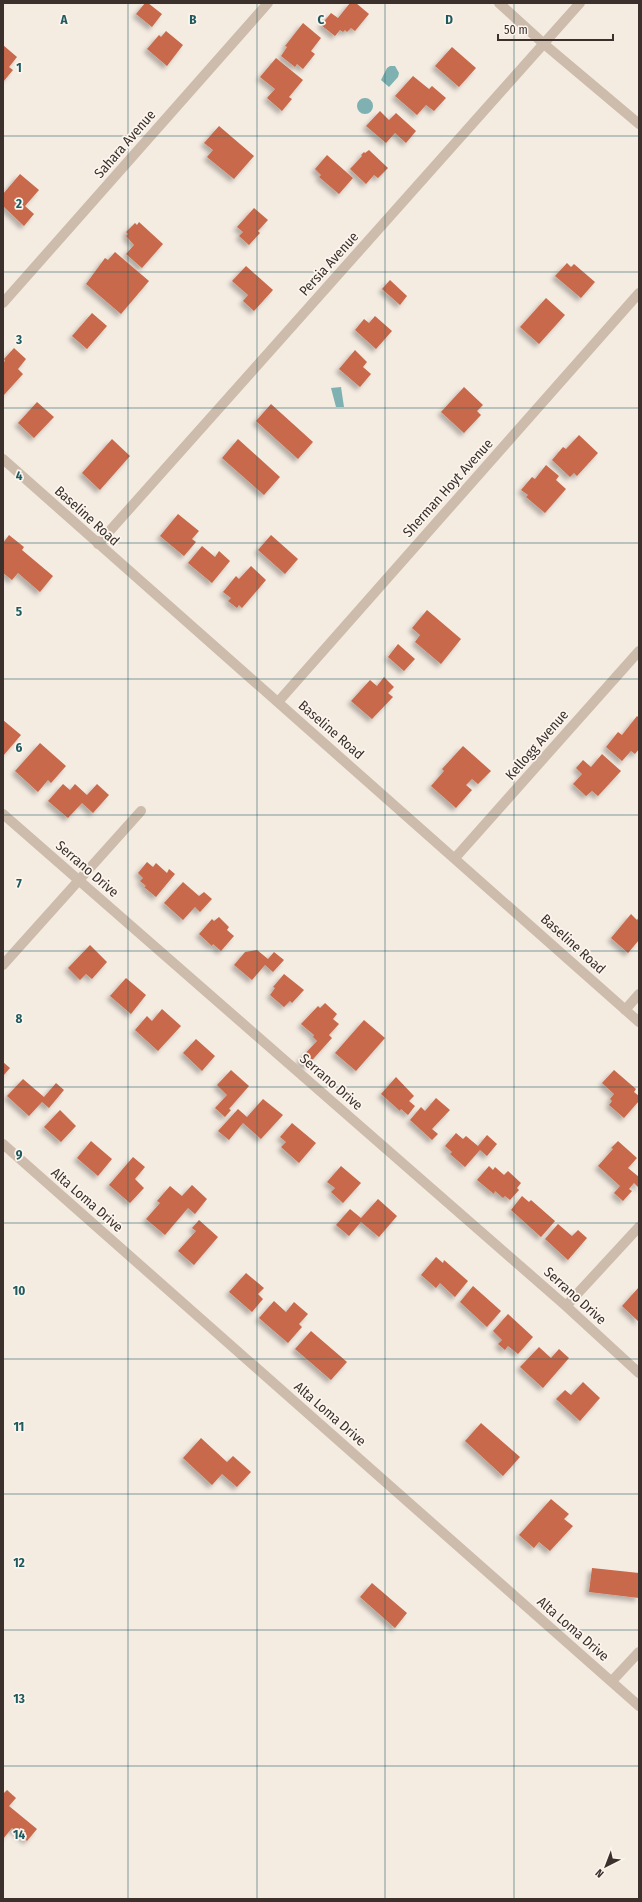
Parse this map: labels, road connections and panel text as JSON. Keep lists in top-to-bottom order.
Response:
{
  "streets": {
    "street": [
      "Sahara Avenue",
      "Persia Avenue",
      "Sherman Hoyt Avenue",
      "Baseline Road",
      "Kellogg Avenue",
      "Serrano Drive",
      "Alta Loma Drive"
    ]
  },
  "crossings": [
    ["Persia Avenue", "Baseline Road"],
    ["Sherman Hoyt Avenue", "Baseline Road"],
    ["Baseline Road", "Kellogg Avenue"]
  ],
  "scale_bar": "50 m",
  "north": "bottom left",
  "grid": {
    "columns": [
      "A",
      "B",
      "C",
      "D"
    ],
    "rows": [
      "1",
      "2",
      "3",
      "4",
      "5",
      "6",
      "7",
      "8",
      "9",
      "10",
      "11",
      "12",
      "13",
      "14"
    ]
  }
}
